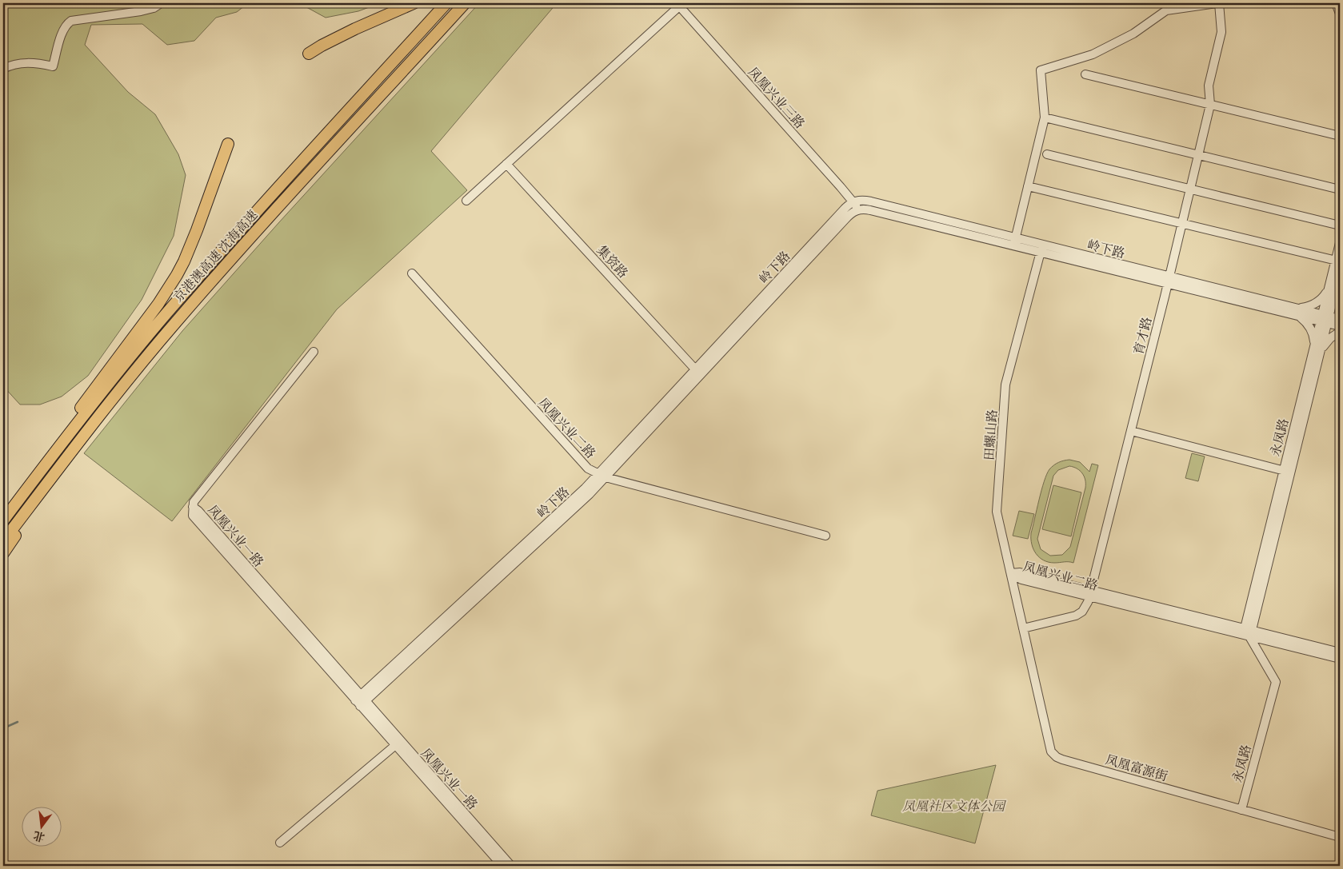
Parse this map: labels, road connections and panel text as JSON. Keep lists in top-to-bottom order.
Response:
{
  "streets": {
    "highway": ["京港澳高速 沈海高速"],
    "street": [
      "凤凰兴业三路",
      "岭下路",
      "集资路",
      "育才路",
      "凤凰兴业二路",
      "田螺山路",
      "永凤路",
      "凤凰兴业一路",
      "凤凰富源街"
    ]
  },
  "crossings": [
    ["凤凰兴业三路", "岭下路"],
    ["岭下路", "集资路"],
    ["岭下路", "育才路"],
    ["岭下路", "凤凰兴业二路"],
    ["岭下路", "田螺山路"],
    ["岭下路", "永凤路"],
    ["岭下路", "凤凰兴业一路"],
    ["育才路", "凤凰兴业二路"],
    ["育才路", "田螺山路"],
    ["育才路", "凤凰富源街"],
    ["凤凰兴业二路", "田螺山路"],
    ["凤凰兴业二路", "永凤路"],
    ["田螺山路", "凤凰富源街"],
    ["永凤路", "凤凰富源街"]
  ],
  "parks": ["凤凰社区文体公园"],
  "north": "bottom"
}
